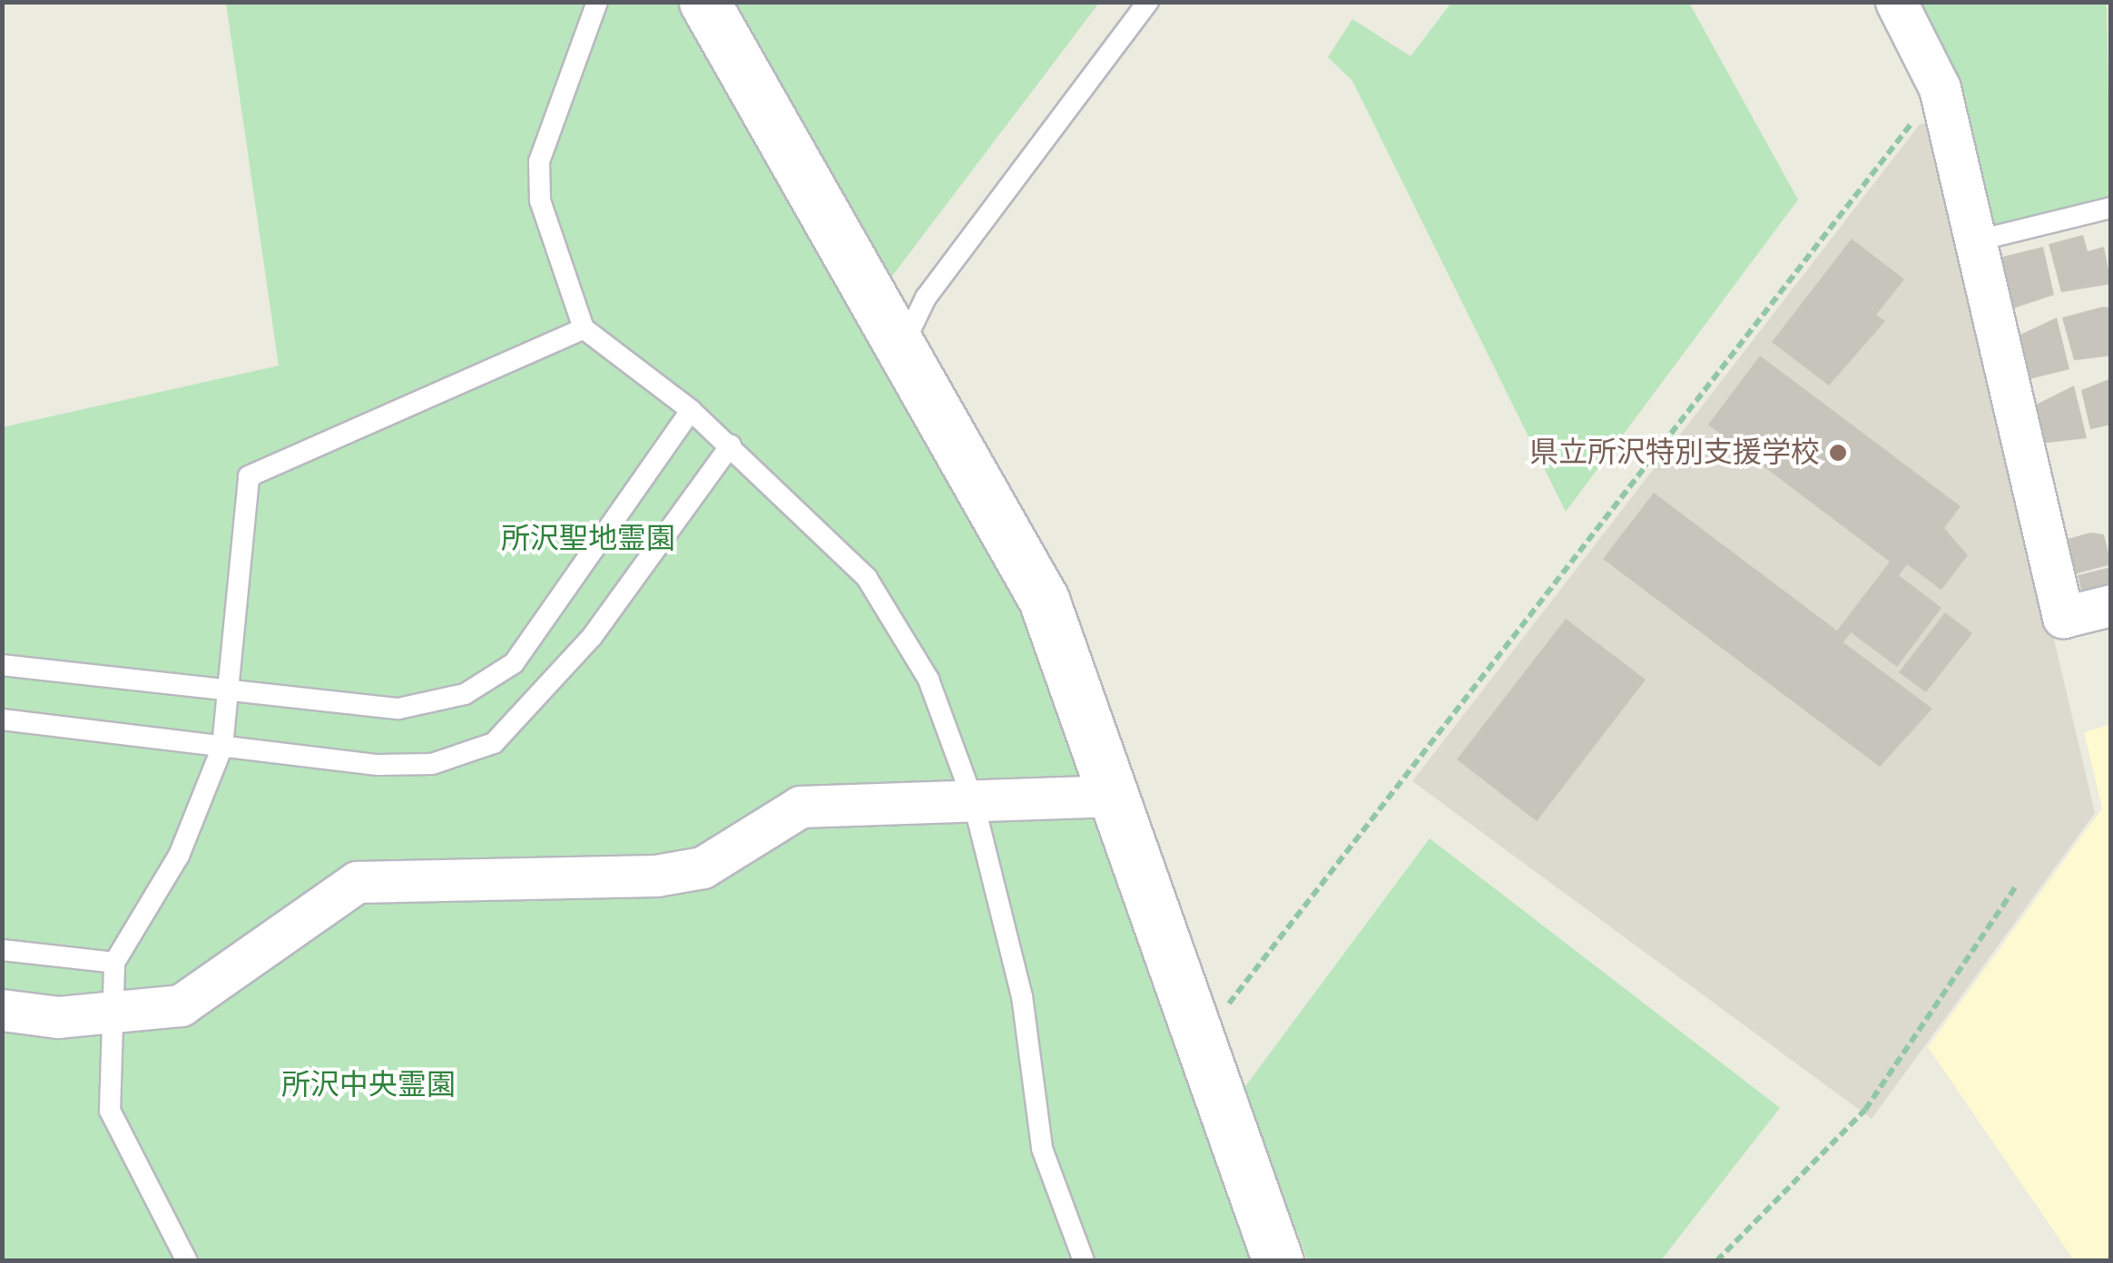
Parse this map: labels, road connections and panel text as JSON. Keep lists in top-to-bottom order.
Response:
{
  "parks": ["所沢聖地霊園", "所沢中央霊園"],
  "places": ["県立所沢特別支援学校"]
}
